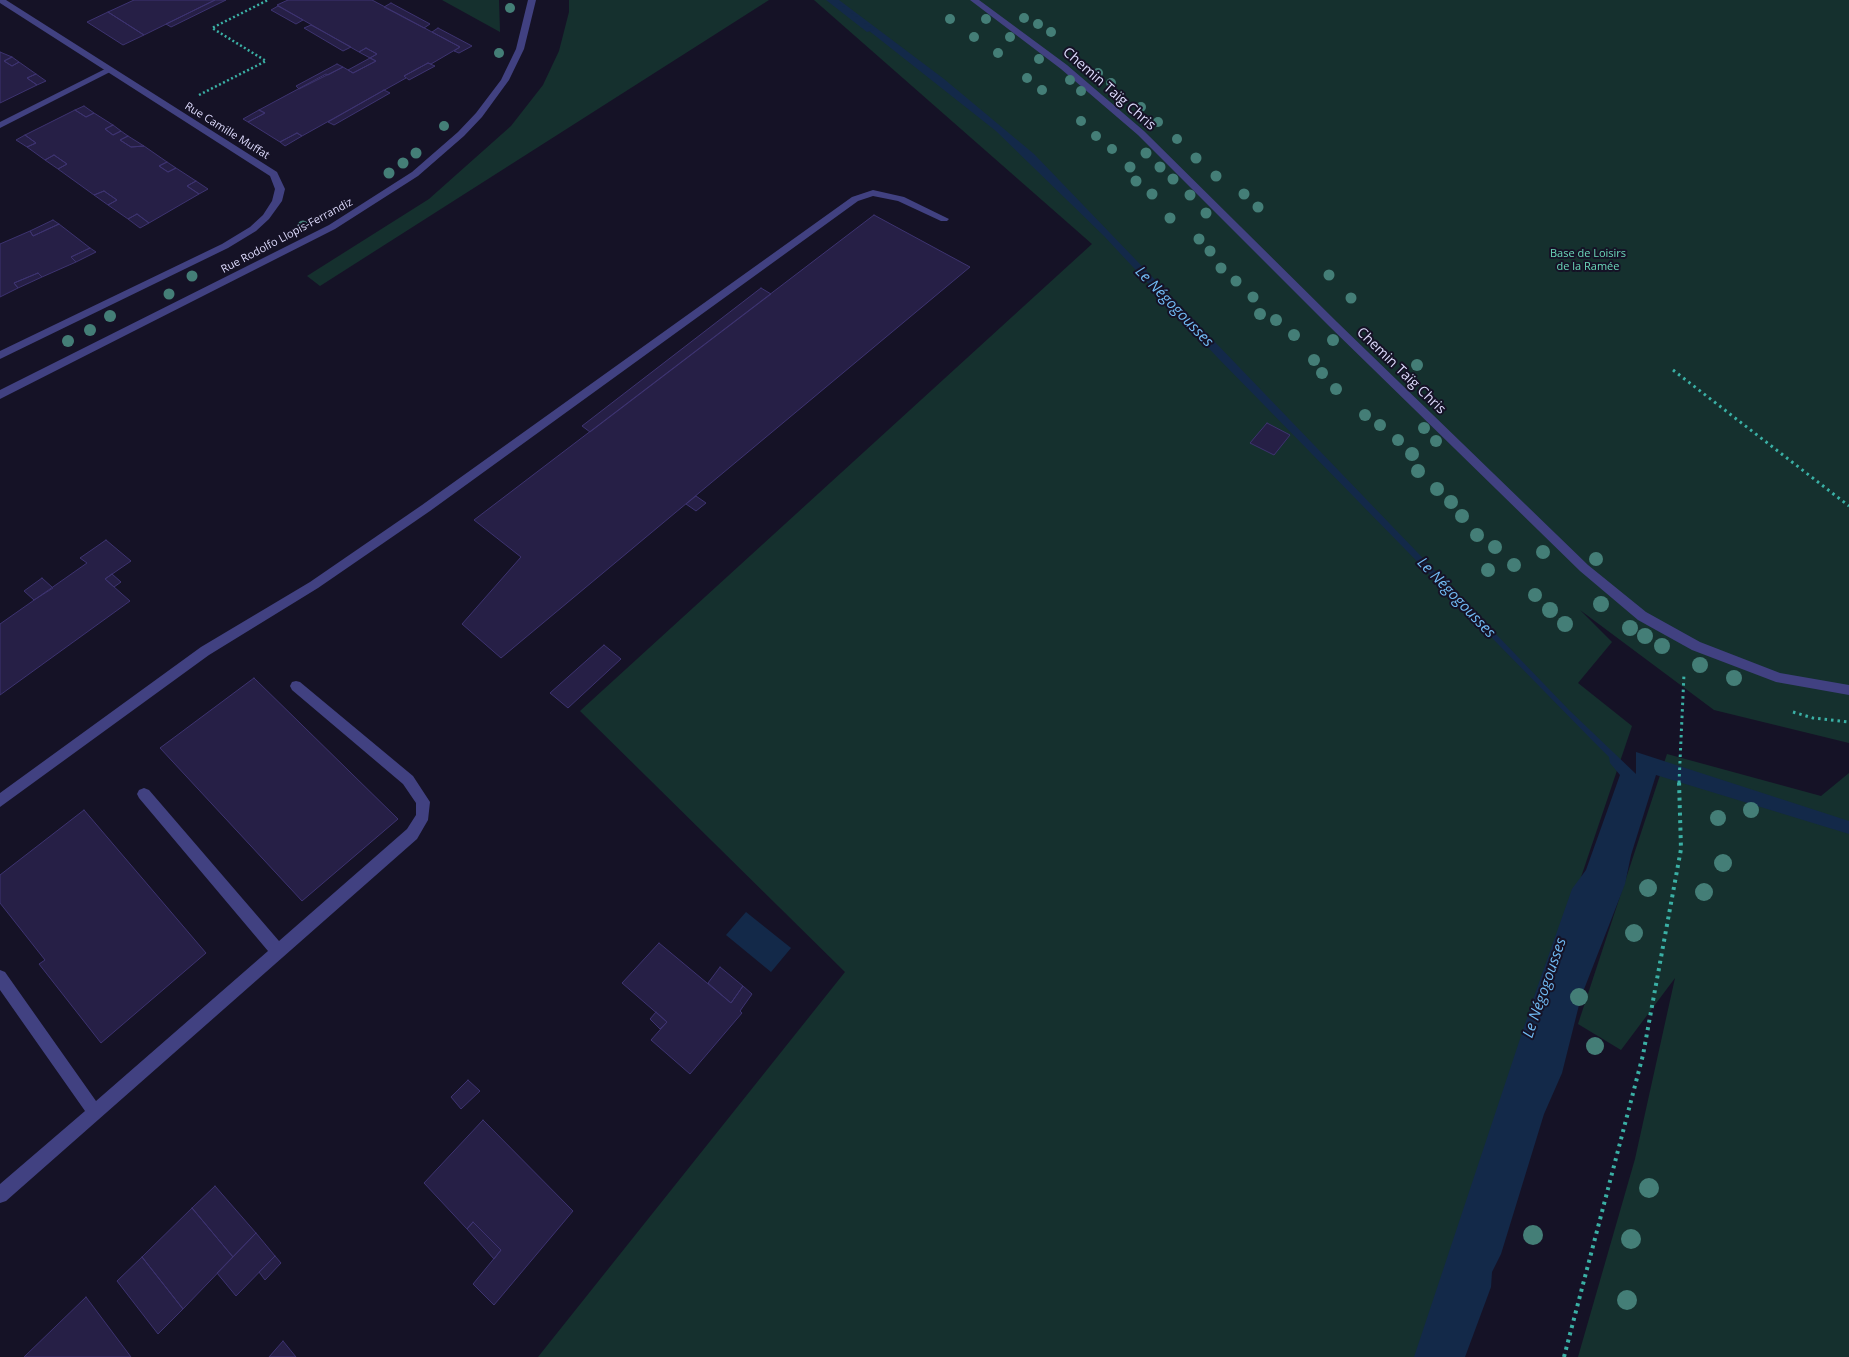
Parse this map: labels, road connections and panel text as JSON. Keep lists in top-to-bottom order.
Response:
{
  "streets": {
    "street": ["Chemin Taïg Chris", "Rue Camille Muffat", "Rue Rodolfo Llopis-Ferrandiz"]
  },
  "water": ["Le Négogousses"],
  "parks": ["Base de Loisirs de la Ramée"]
}
